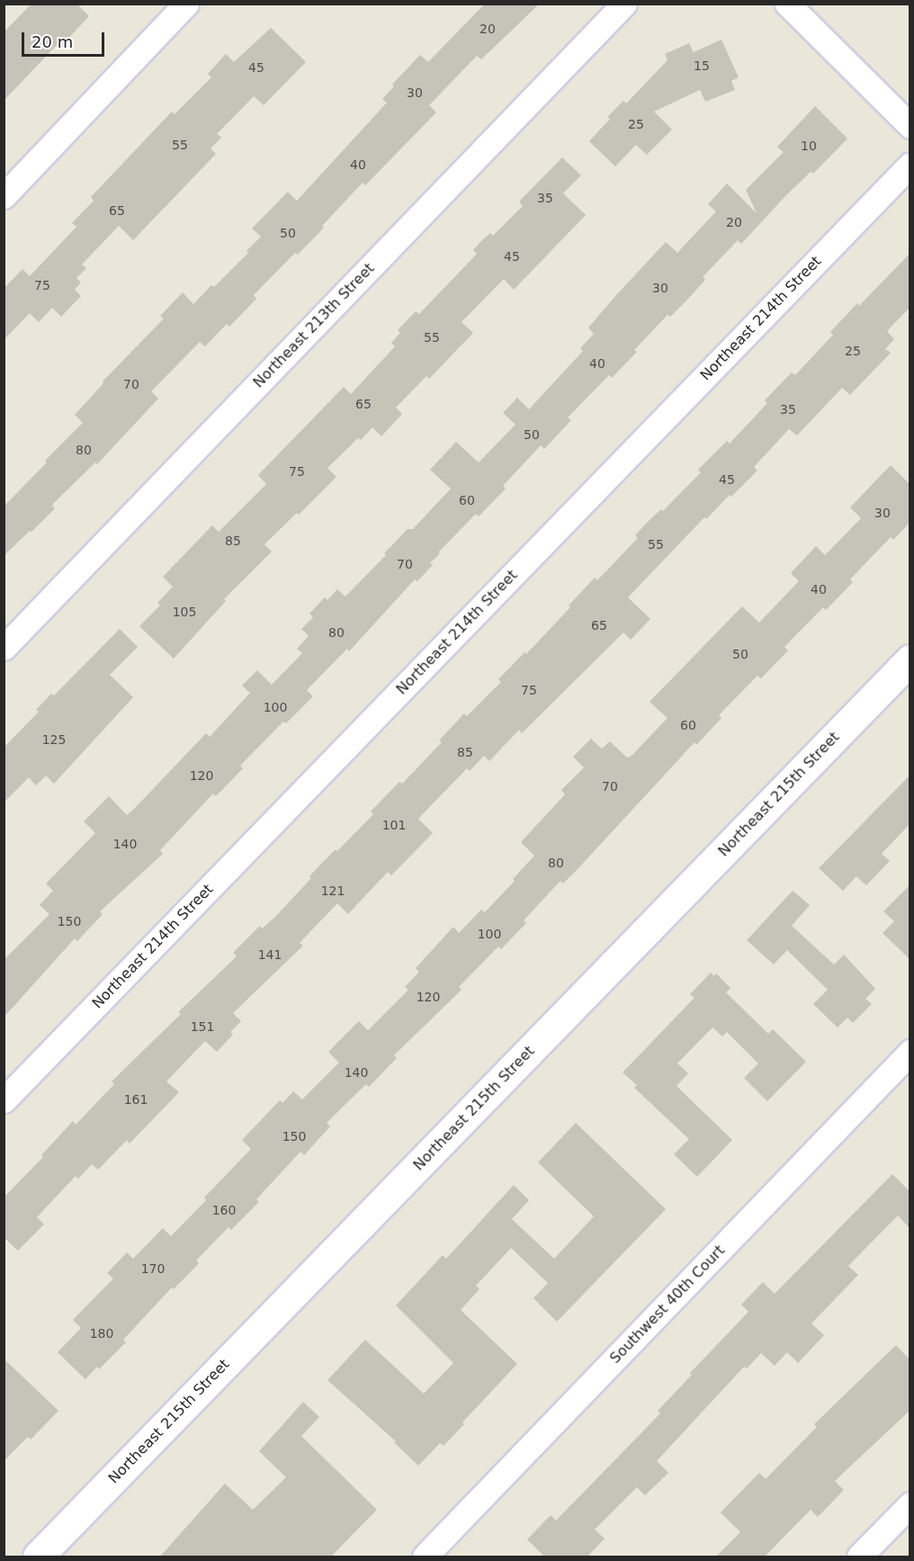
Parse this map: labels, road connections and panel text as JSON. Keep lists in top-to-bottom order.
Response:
{
  "streets": {
    "street": [
      "Northeast 214th Street",
      "Northeast 213th Street",
      "Northeast 215th Street",
      "Southwest 40th Court"
    ]
  },
  "house_numbers": [
    "20",
    "15",
    "45",
    "30",
    "25",
    "55",
    "10",
    "40",
    "35",
    "65",
    "20",
    "50",
    "45",
    "75",
    "30",
    "55",
    "25",
    "40",
    "70",
    "65",
    "35",
    "50",
    "80",
    "75",
    "45",
    "60",
    "30",
    "85",
    "55",
    "70",
    "40",
    "105",
    "65",
    "80",
    "50",
    "75",
    "100",
    "60",
    "125",
    "85",
    "120",
    "70",
    "101",
    "140",
    "80",
    "121",
    "150",
    "100",
    "141",
    "120",
    "151",
    "140",
    "161",
    "150",
    "160",
    "170",
    "180"
  ],
  "scale_bar": "20 m"
}
